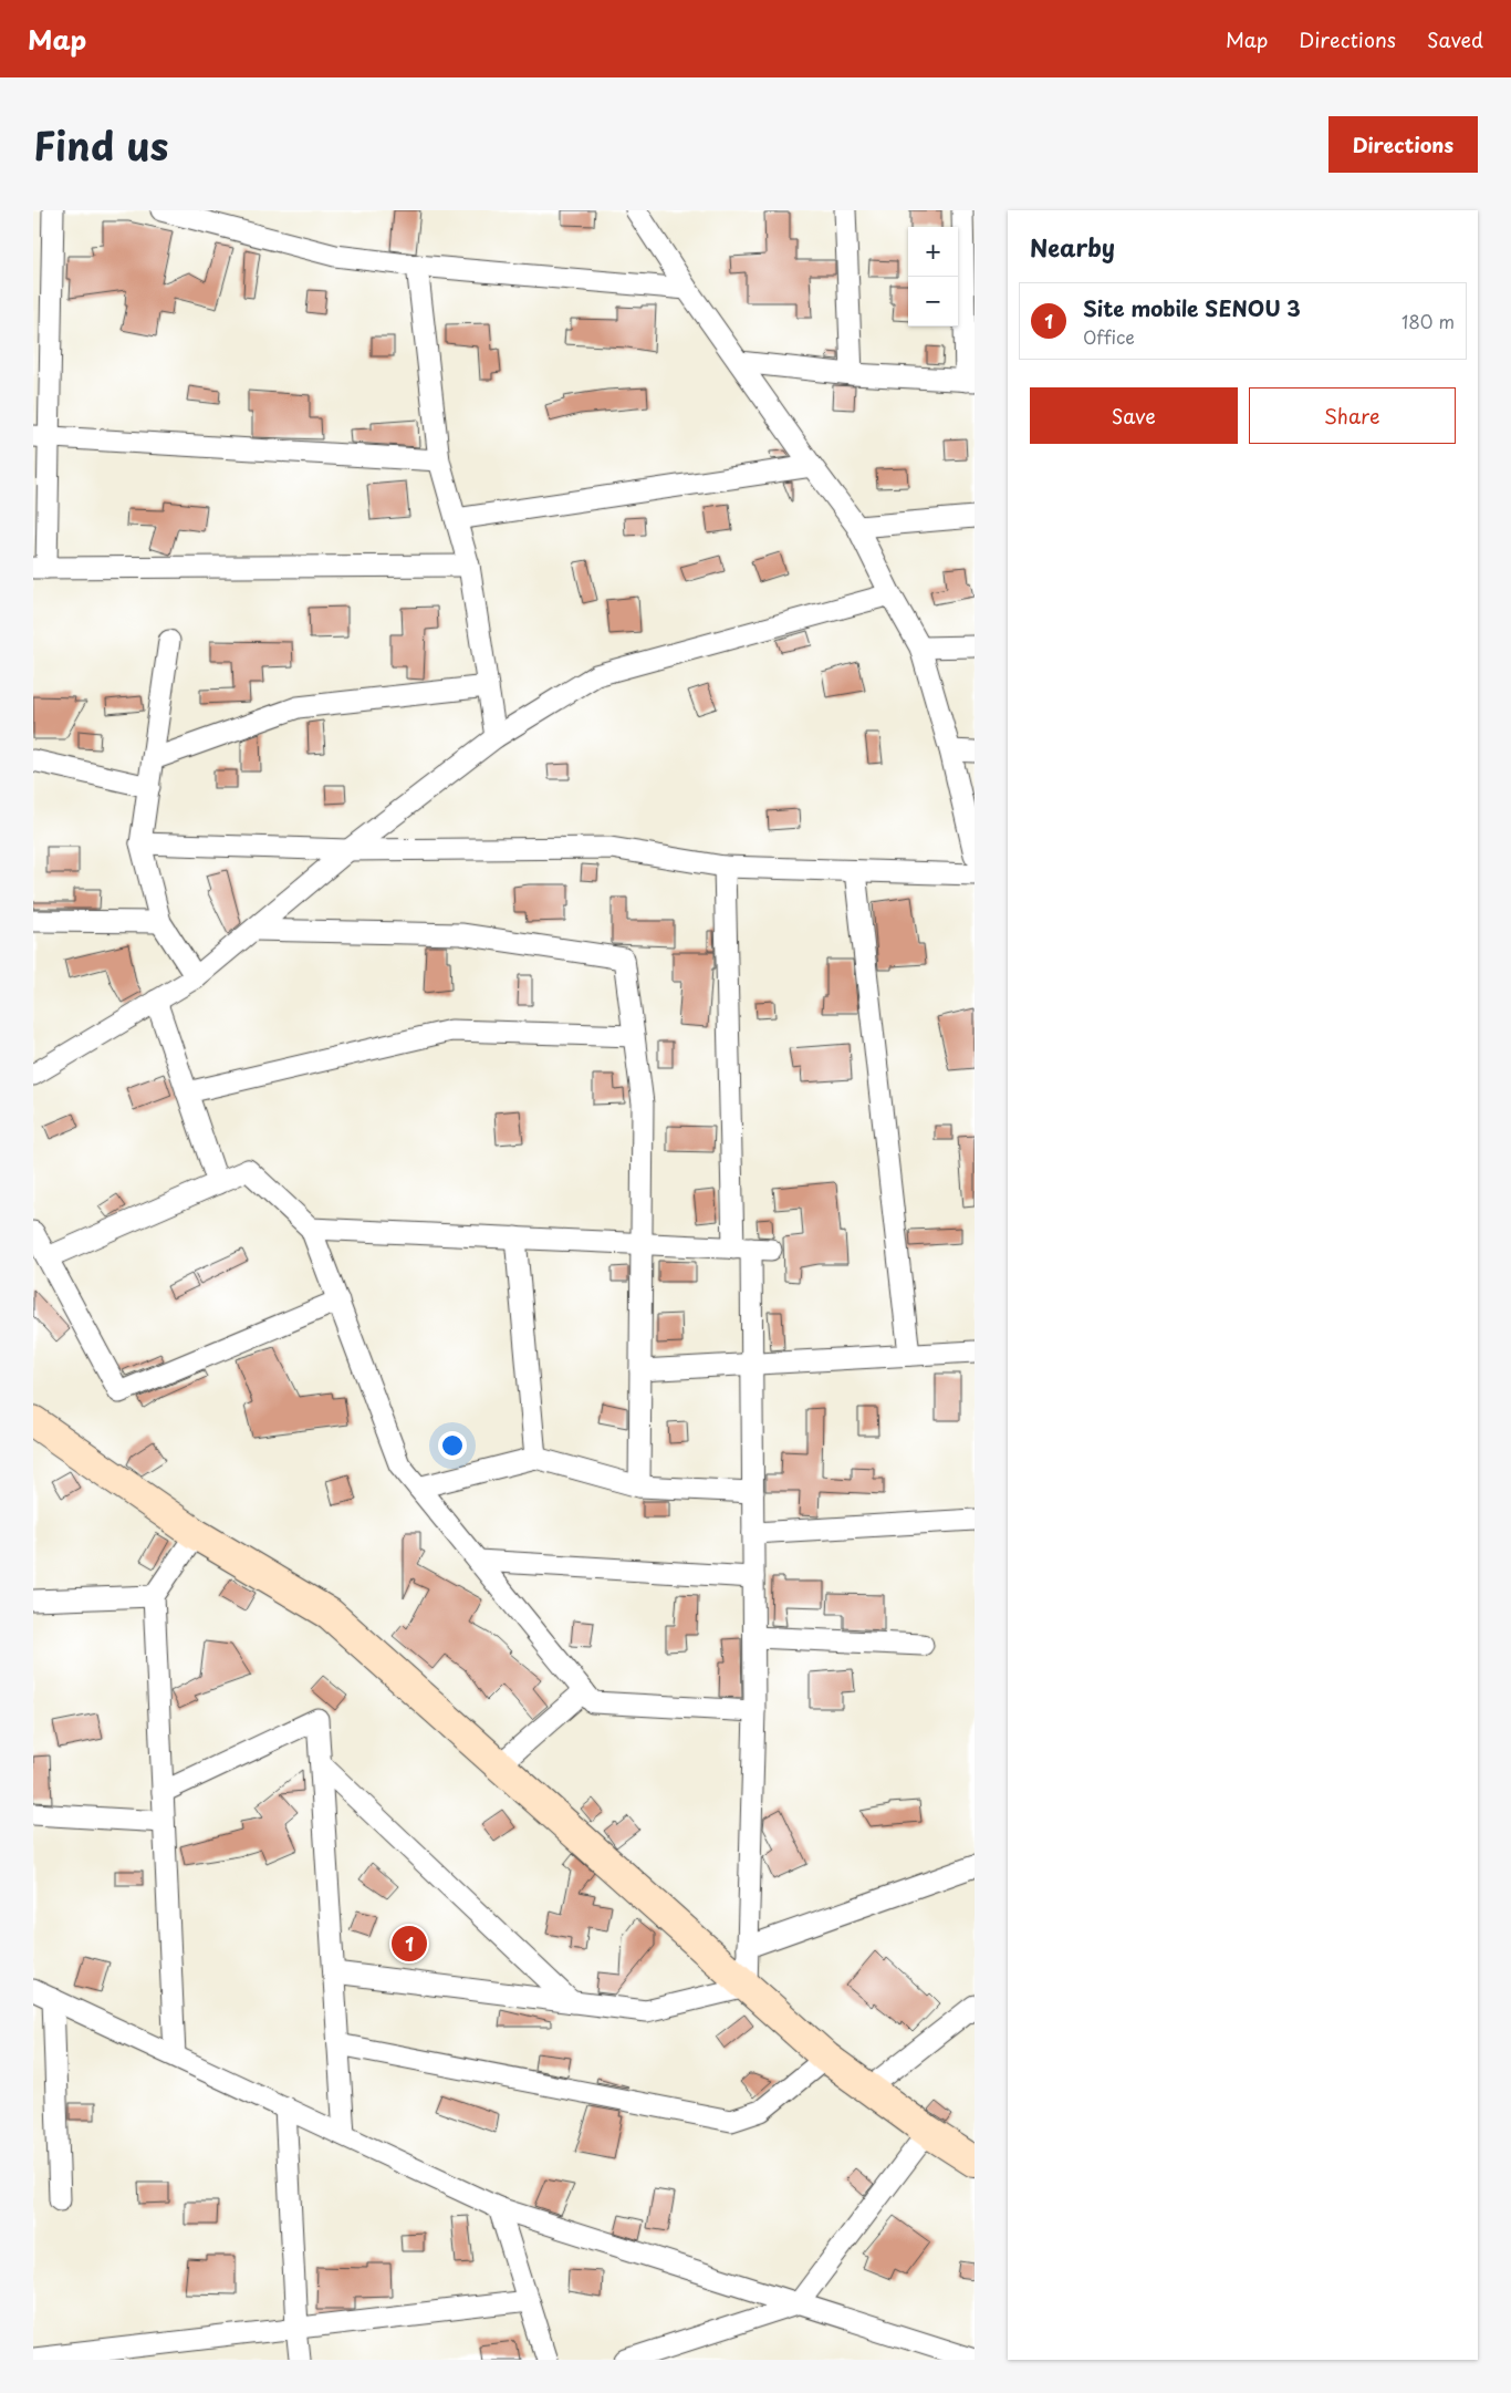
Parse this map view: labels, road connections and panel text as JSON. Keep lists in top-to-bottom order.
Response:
{
  "page": {
    "header": "Map",
    "nav": ["Map", "Directions", "Saved"],
    "title": "Find us",
    "buttons": [
      "Directions",
      ["Save", "Share"]
    ],
    "heading": "Nearby",
    "map_buttons": ["+", "−"],
    "list": [
      {
        "mark": "1",
        "name": "Site mobile SENOU 3",
        "note": "Office",
        "value": "180 m"
      }
    ],
    "pins": "1"
  }
}
